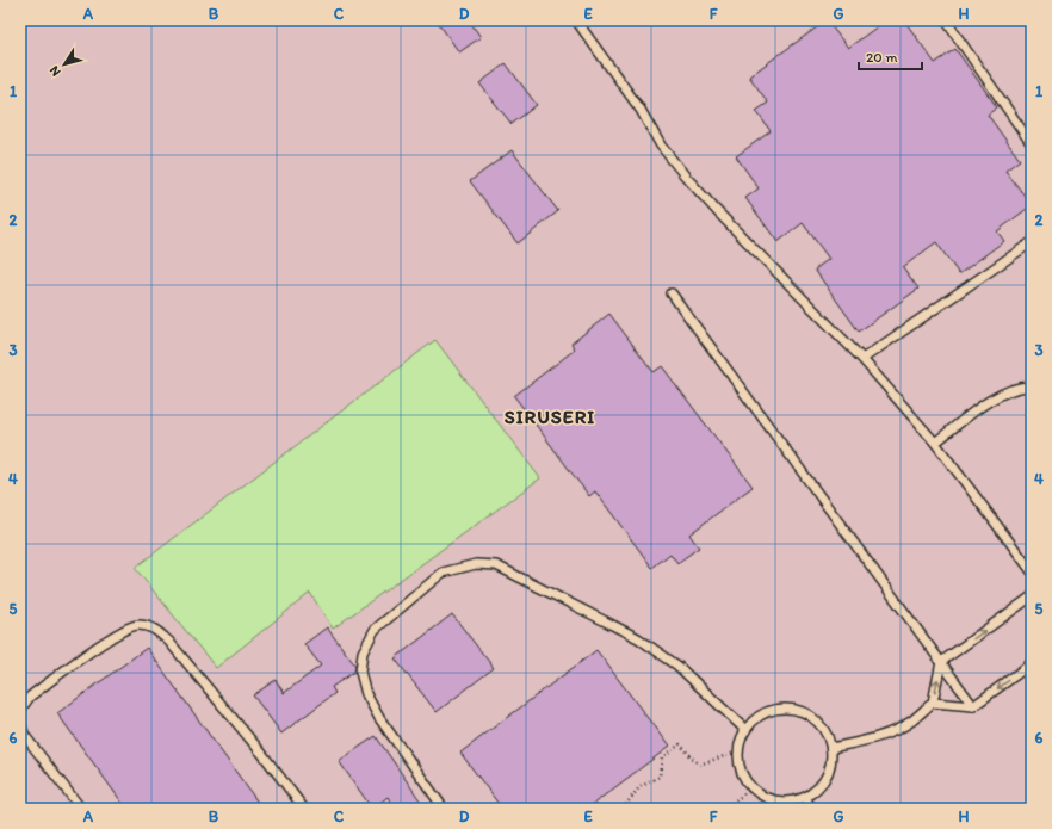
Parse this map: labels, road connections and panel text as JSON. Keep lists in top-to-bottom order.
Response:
{
  "districts": ["SIRUSERI"],
  "scale_bar": "20 m",
  "north": "bottom left",
  "grid": {
    "columns": [
      "A",
      "B",
      "C",
      "D",
      "E",
      "F",
      "G",
      "H"
    ],
    "rows": [
      "1",
      "2",
      "3",
      "4",
      "5",
      "6"
    ]
  }
}
